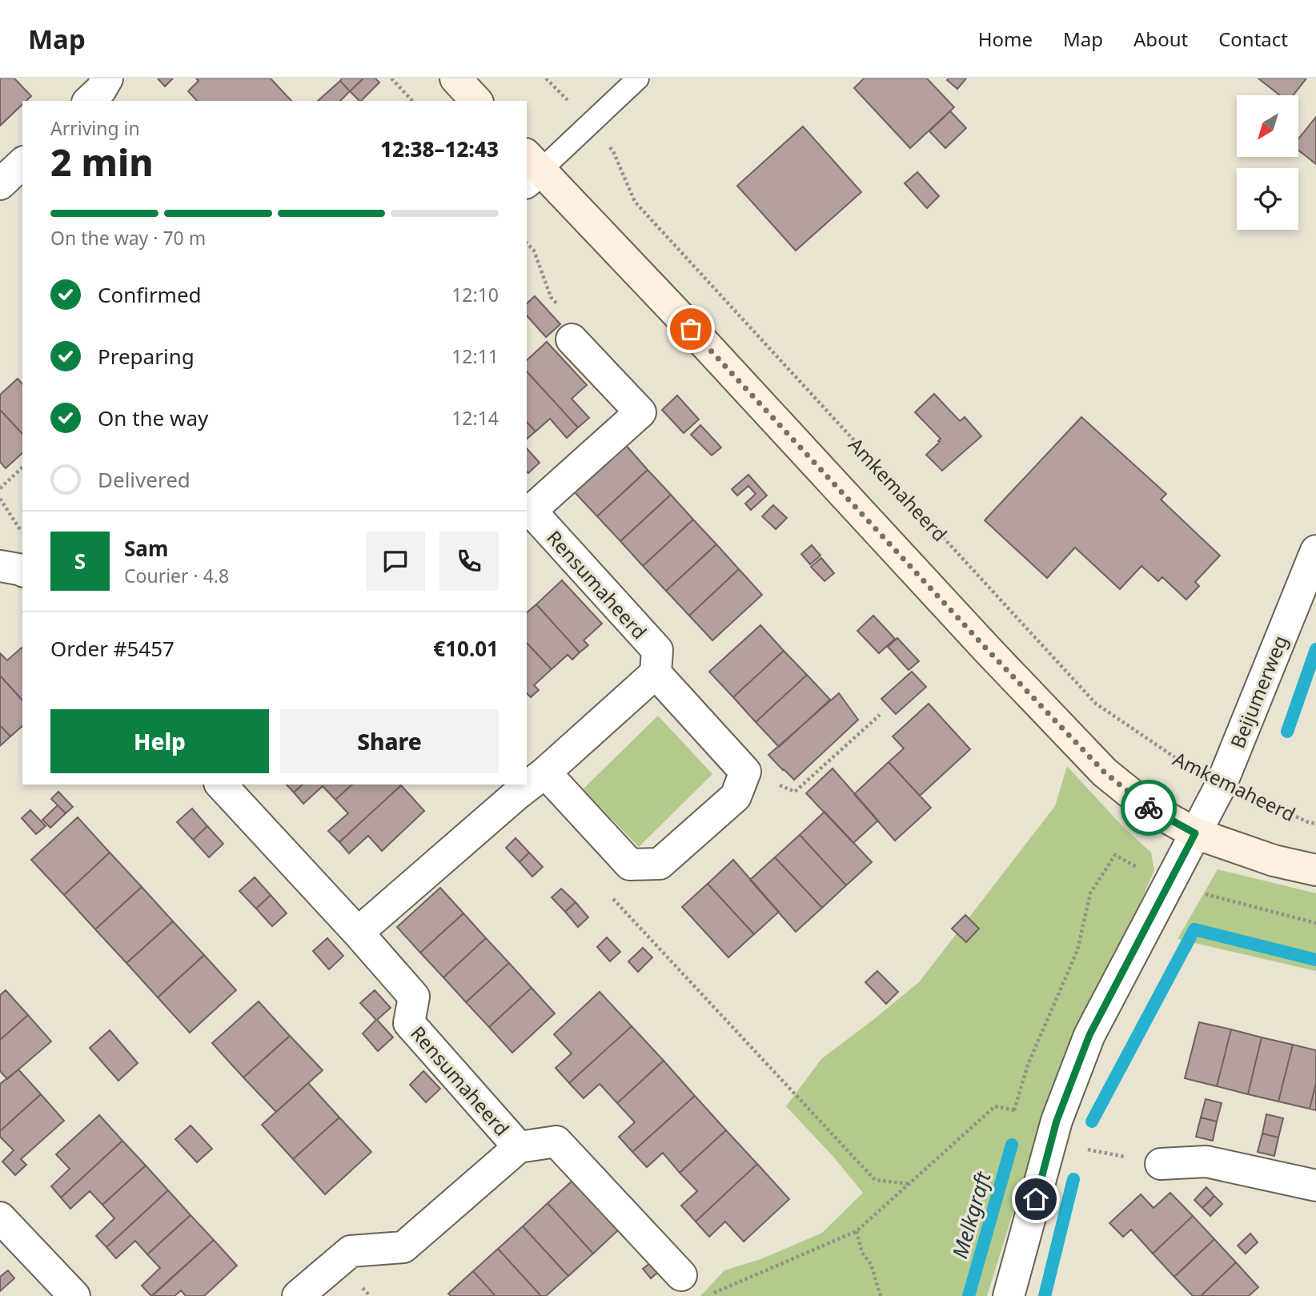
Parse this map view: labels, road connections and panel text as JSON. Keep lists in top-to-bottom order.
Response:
{
  "streets": {
    "street": ["Rensumaheerd", "Beijumerweg"],
    "path": ["Amkemaheerd"]
  },
  "crossings": [
    ["Amkemaheerd", "Beijumerweg"]
  ],
  "water": ["Melkgraft"],
  "north": "bottom left",
  "page": {
    "header": "Map",
    "nav": [
      "Home",
      "Map",
      "About",
      "Contact"
    ],
    "heading": ["2 min", "Arriving in", "12:38–12:43"],
    "panel": [
      "Sam",
      "Courier · 4.8",
      "Order #5457",
      "€10.01"
    ],
    "bar": "On the way · 70 m",
    "list": [
      ["Confirmed", "12:10"],
      ["Preparing", "12:11"],
      ["On the way", "12:14"],
      "Delivered"
    ],
    "round": "S",
    "buttons": ["Help", "Share"]
  }
}
